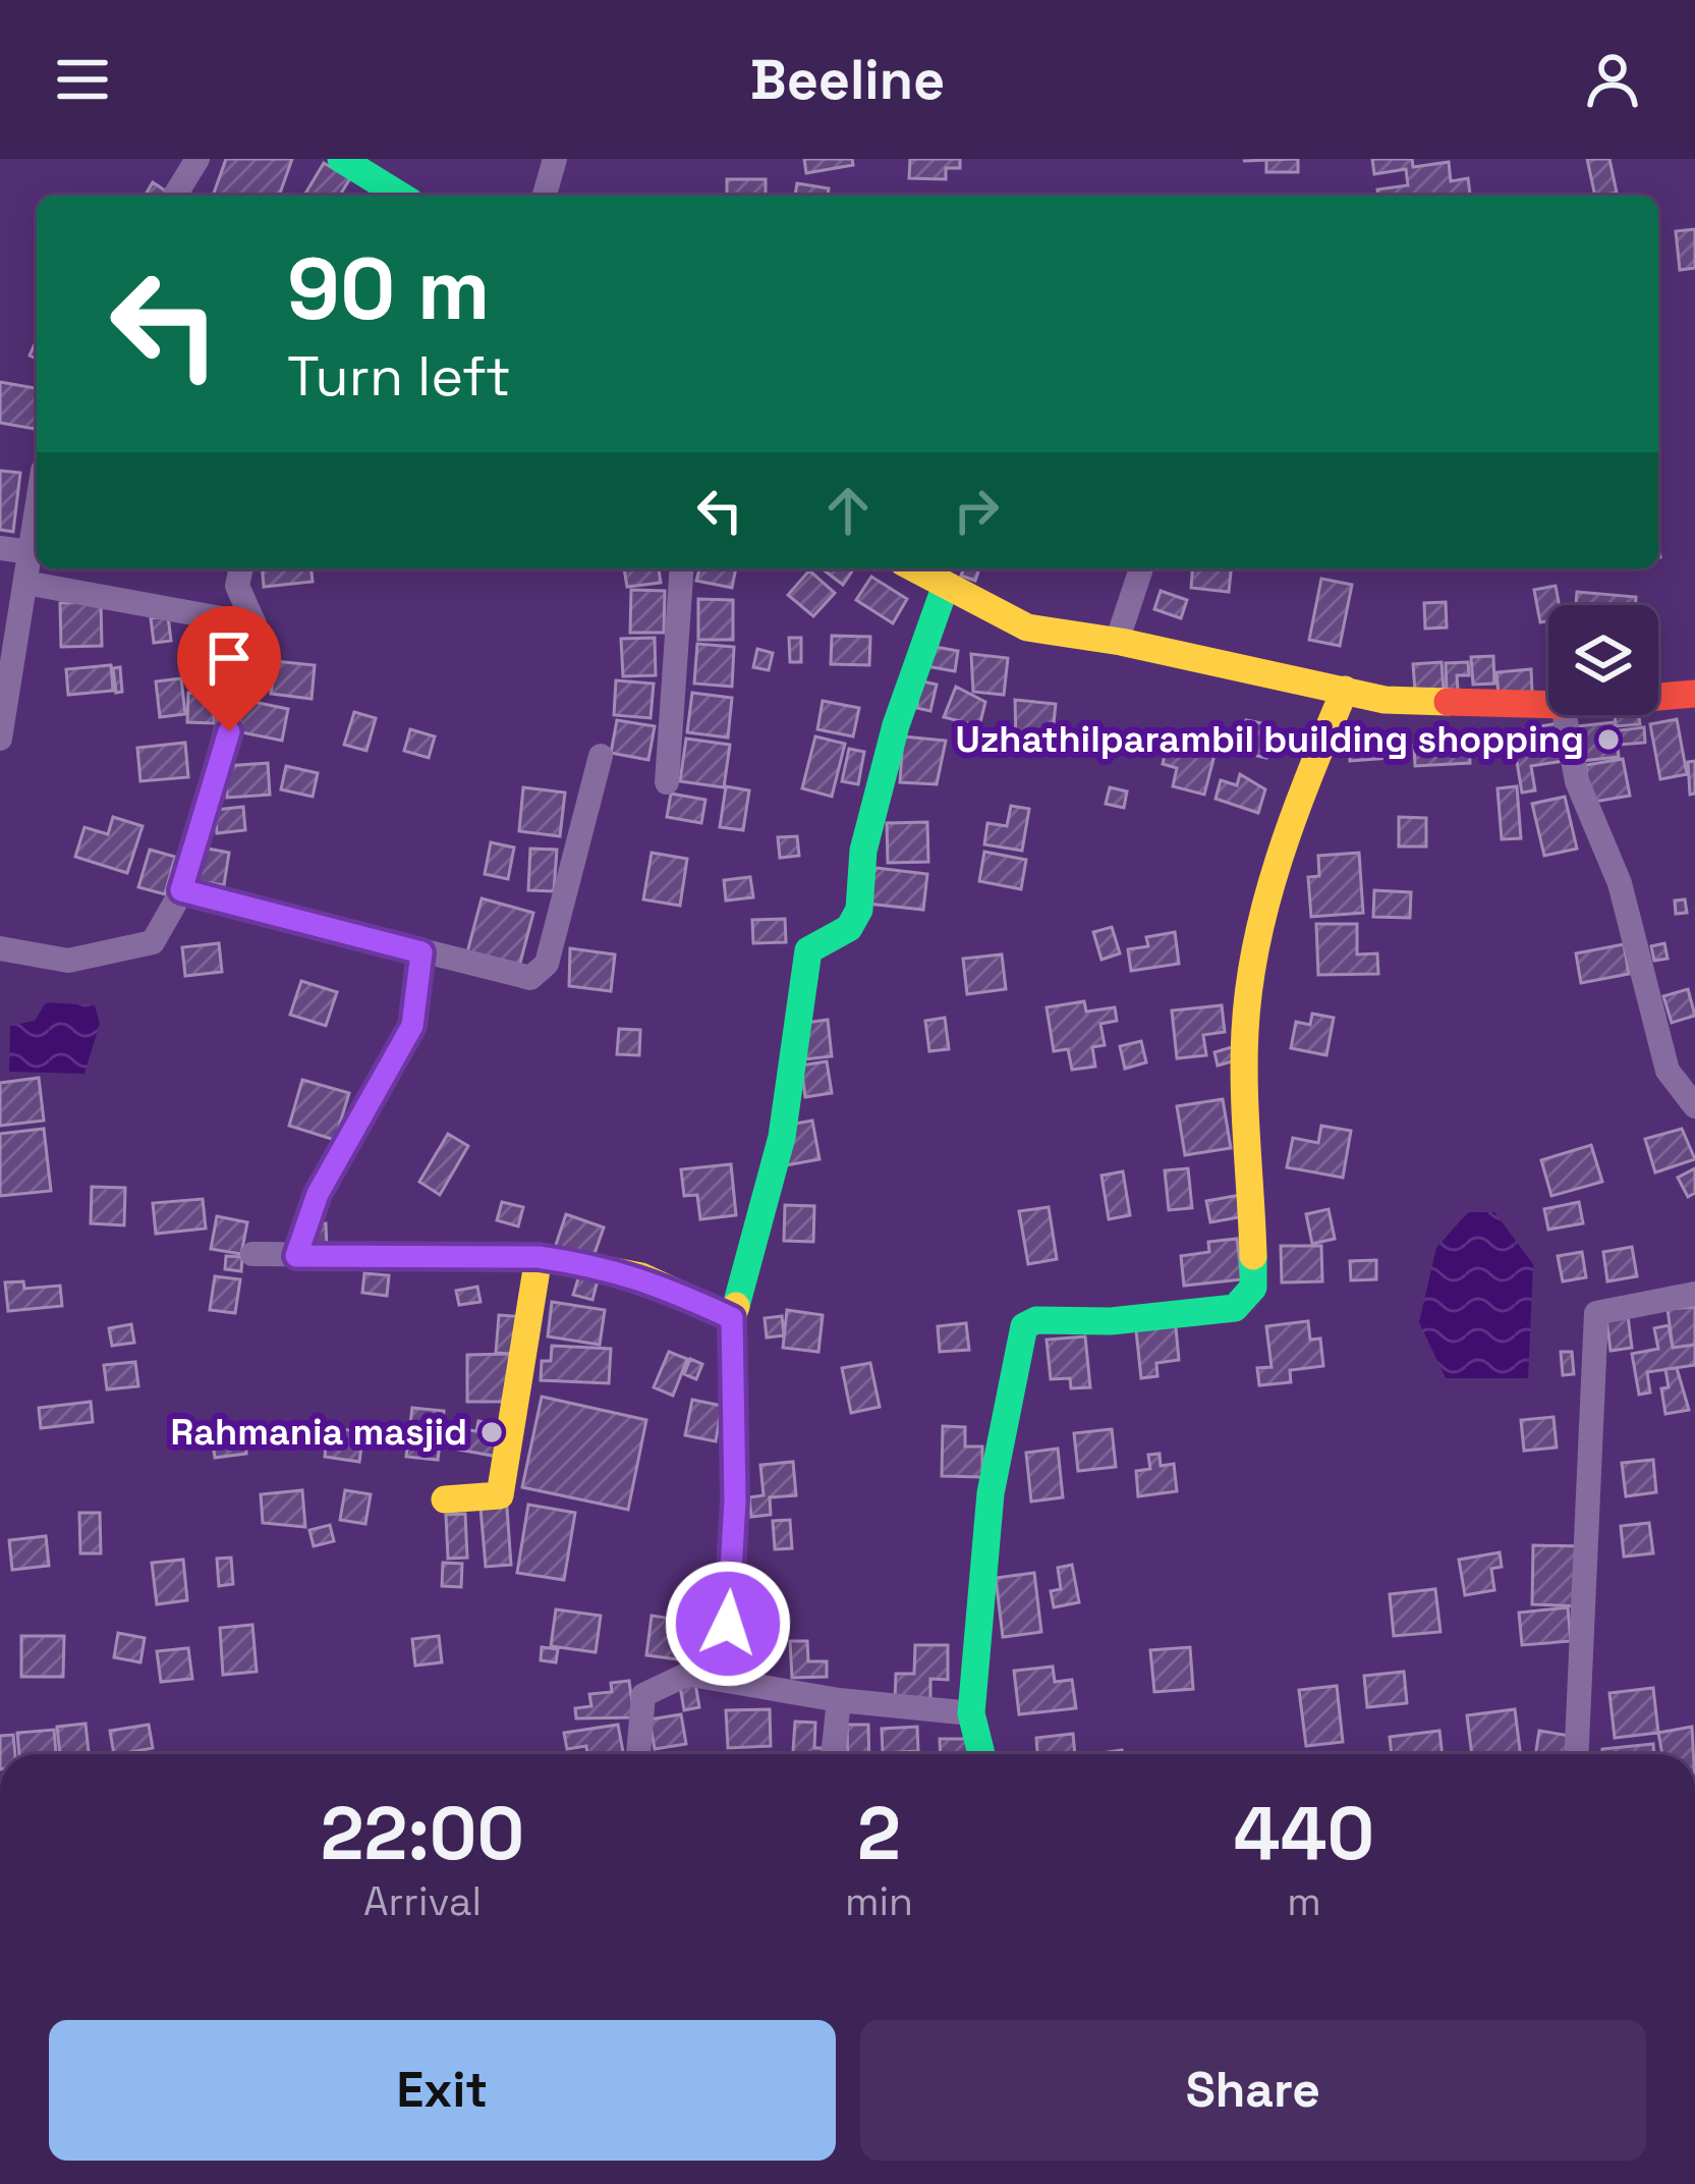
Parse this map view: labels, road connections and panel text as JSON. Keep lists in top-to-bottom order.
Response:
{
  "places": ["Uzhathilparambil building shopping", "Rahmania masjid"],
  "page": {
    "header": "Beeline",
    "turn": ["90 m", "Turn left"],
    "eta": [
      "22:00",
      "Arrival",
      "2",
      "min",
      "440",
      "m"
    ],
    "buttons": ["Exit", "Share"]
  }
}
